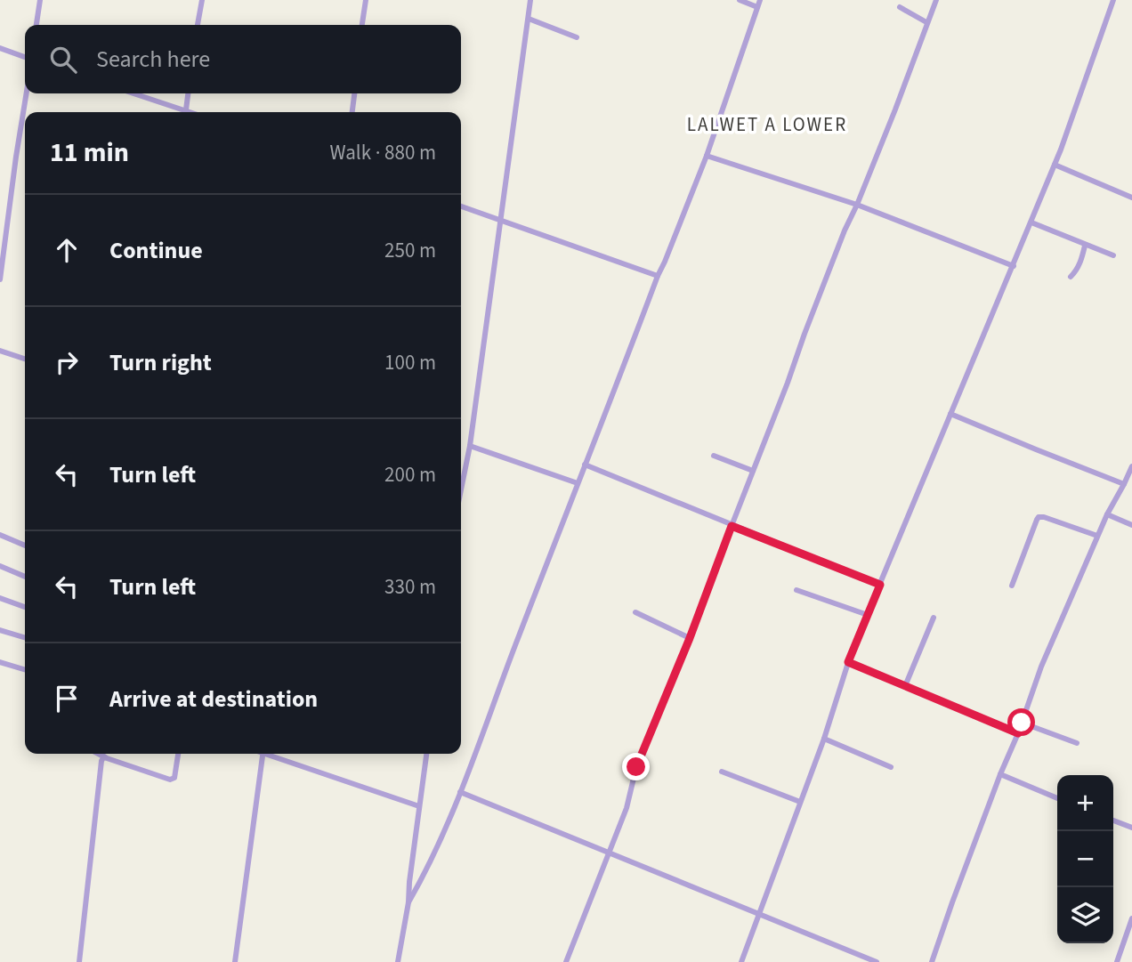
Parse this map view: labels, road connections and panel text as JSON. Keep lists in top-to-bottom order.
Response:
{
  "districts": ["LALWET A LOWER"],
  "page": {
    "search": "Search here",
    "heading": ["11 min", "Walk · 880 m"],
    "list": [
      ["Continue", "250 m"],
      ["Turn right", "100 m"],
      ["Turn left", "200 m"],
      ["Turn left", "330 m"],
      "Arrive at destination"
    ],
    "map_buttons": ["+", "−"]
  }
}
